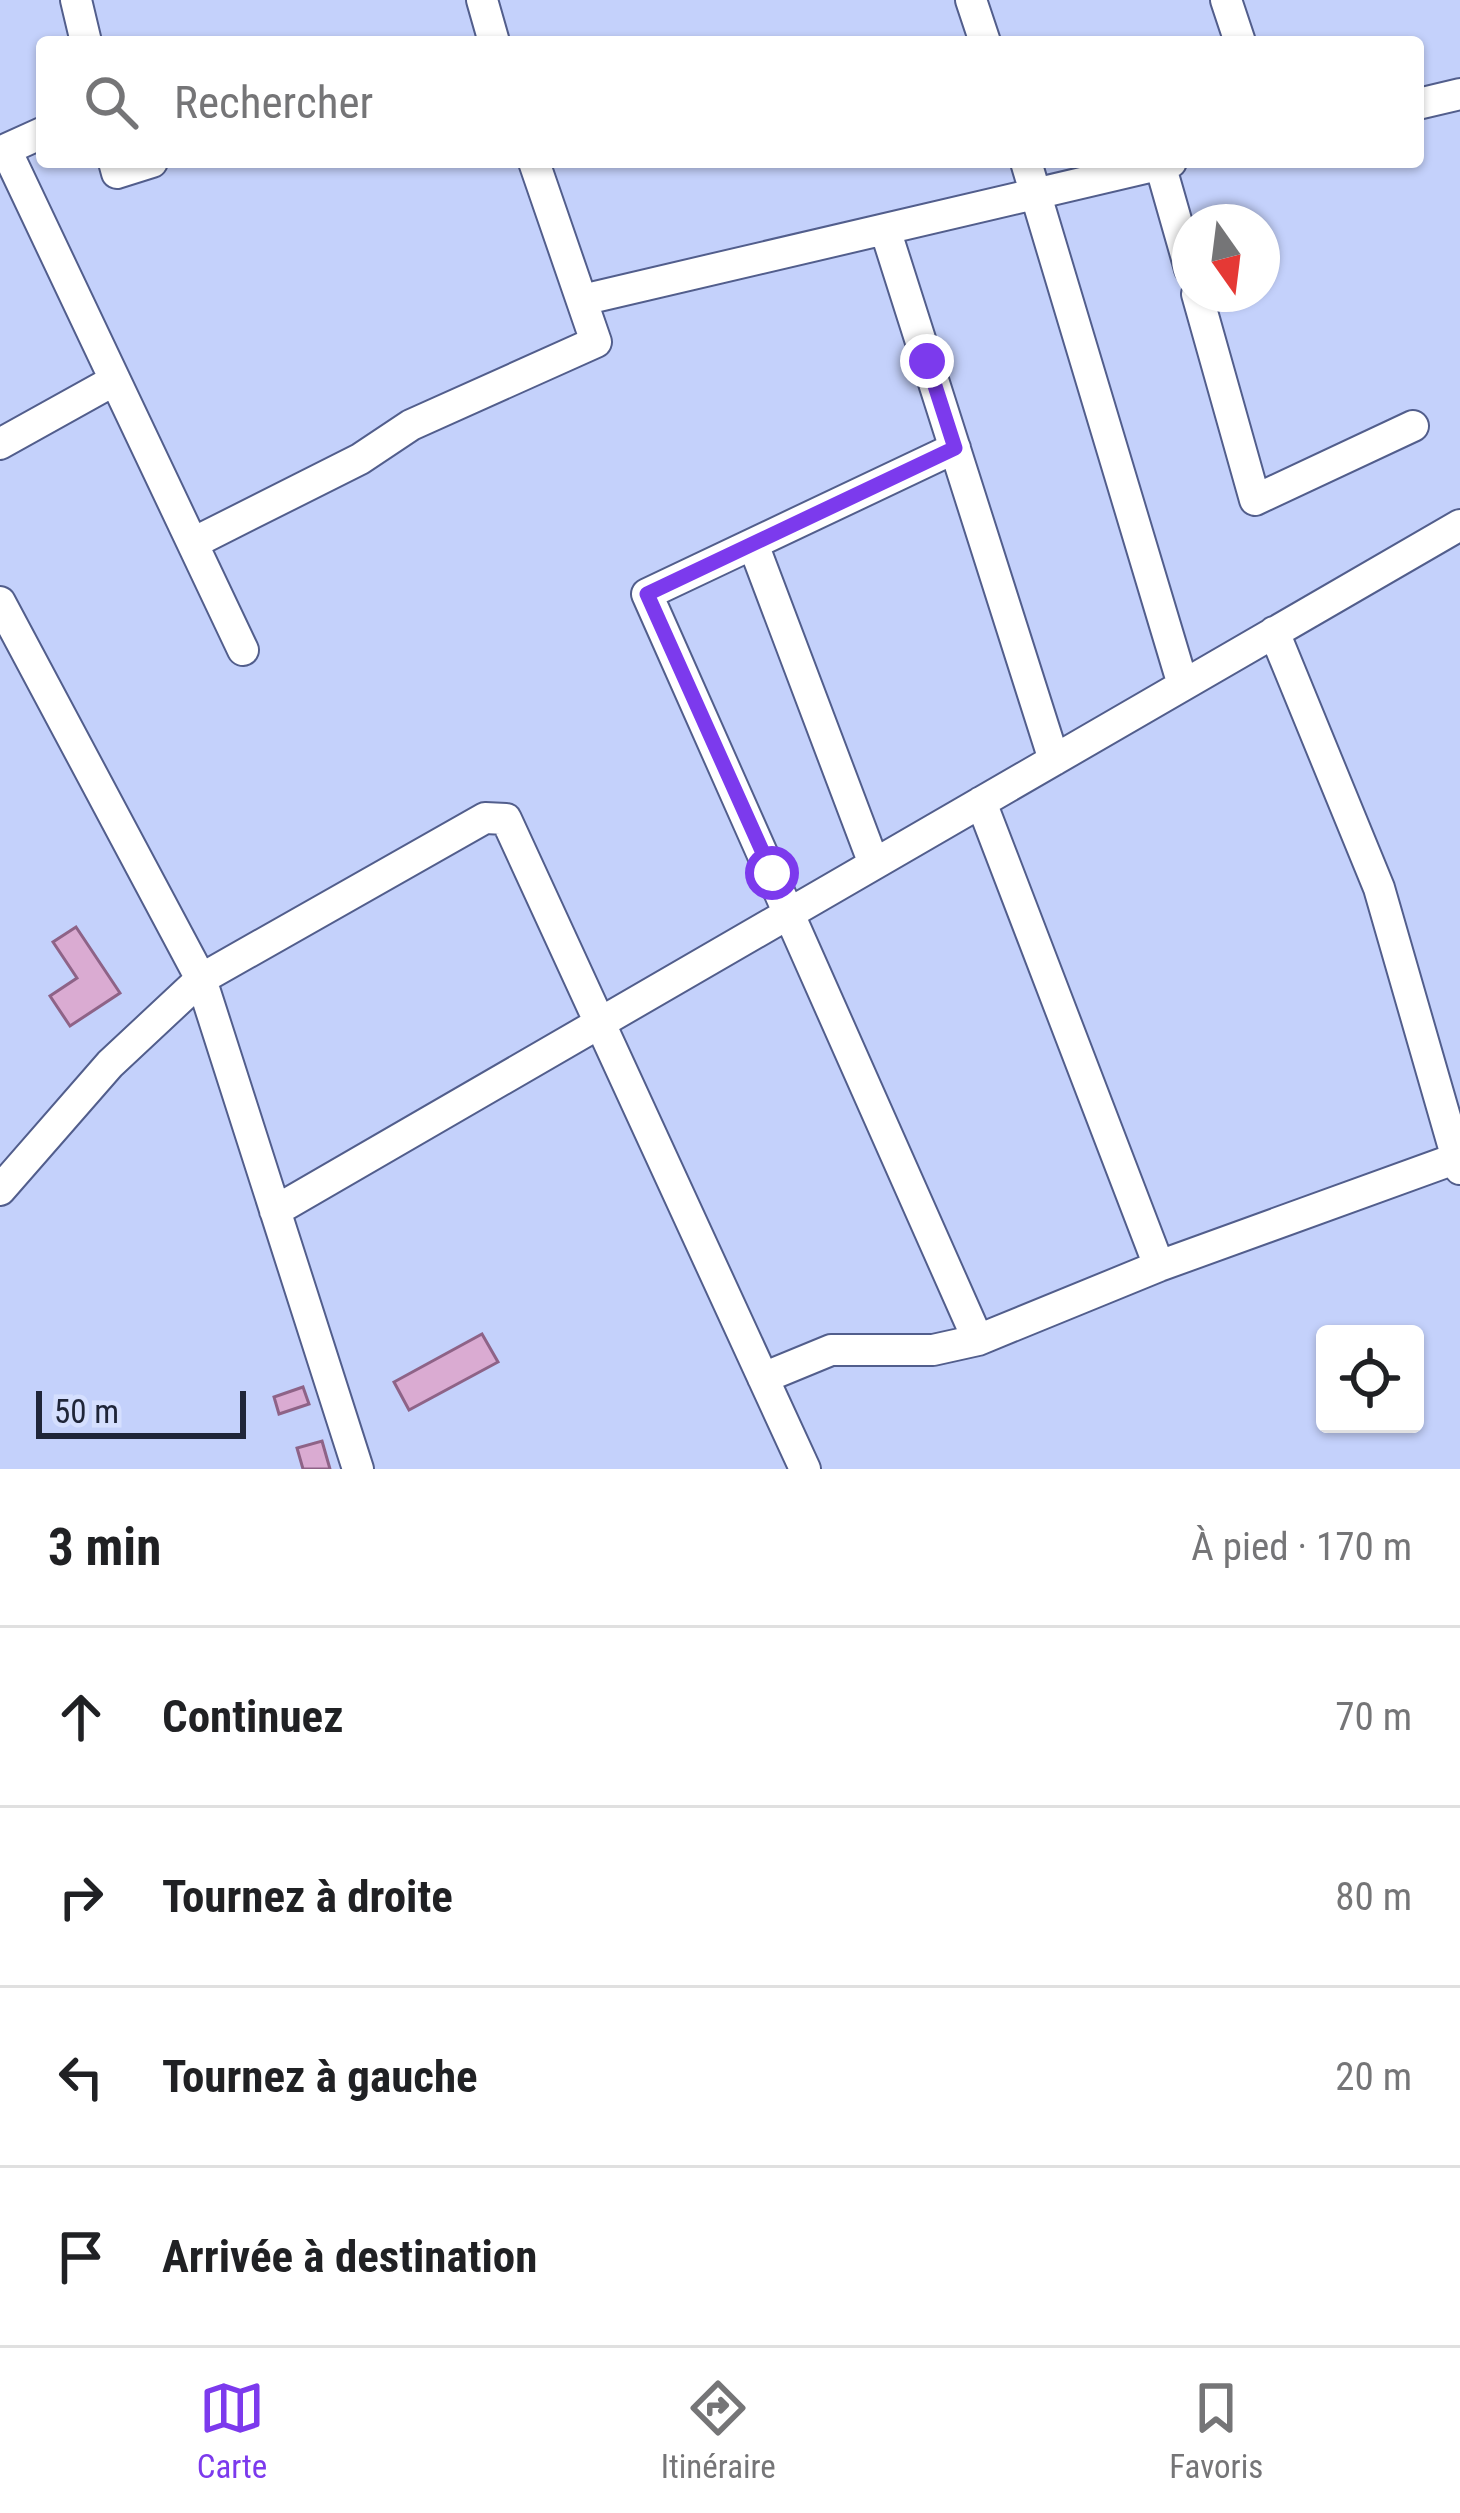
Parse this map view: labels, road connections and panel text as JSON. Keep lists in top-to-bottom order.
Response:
{
  "scale_bar": "50 m",
  "north": "bottom",
  "page": {
    "search": "Rechercher",
    "scale": "50 m",
    "heading": ["3 min", "À pied · 170 m"],
    "list": [
      ["Continuez", "70 m"],
      ["Tournez à droite", "80 m"],
      ["Tournez à gauche", "20 m"],
      "Arrivée à destination"
    ],
    "nav": ["Carte", "Itinéraire", "Favoris"]
  }
}
